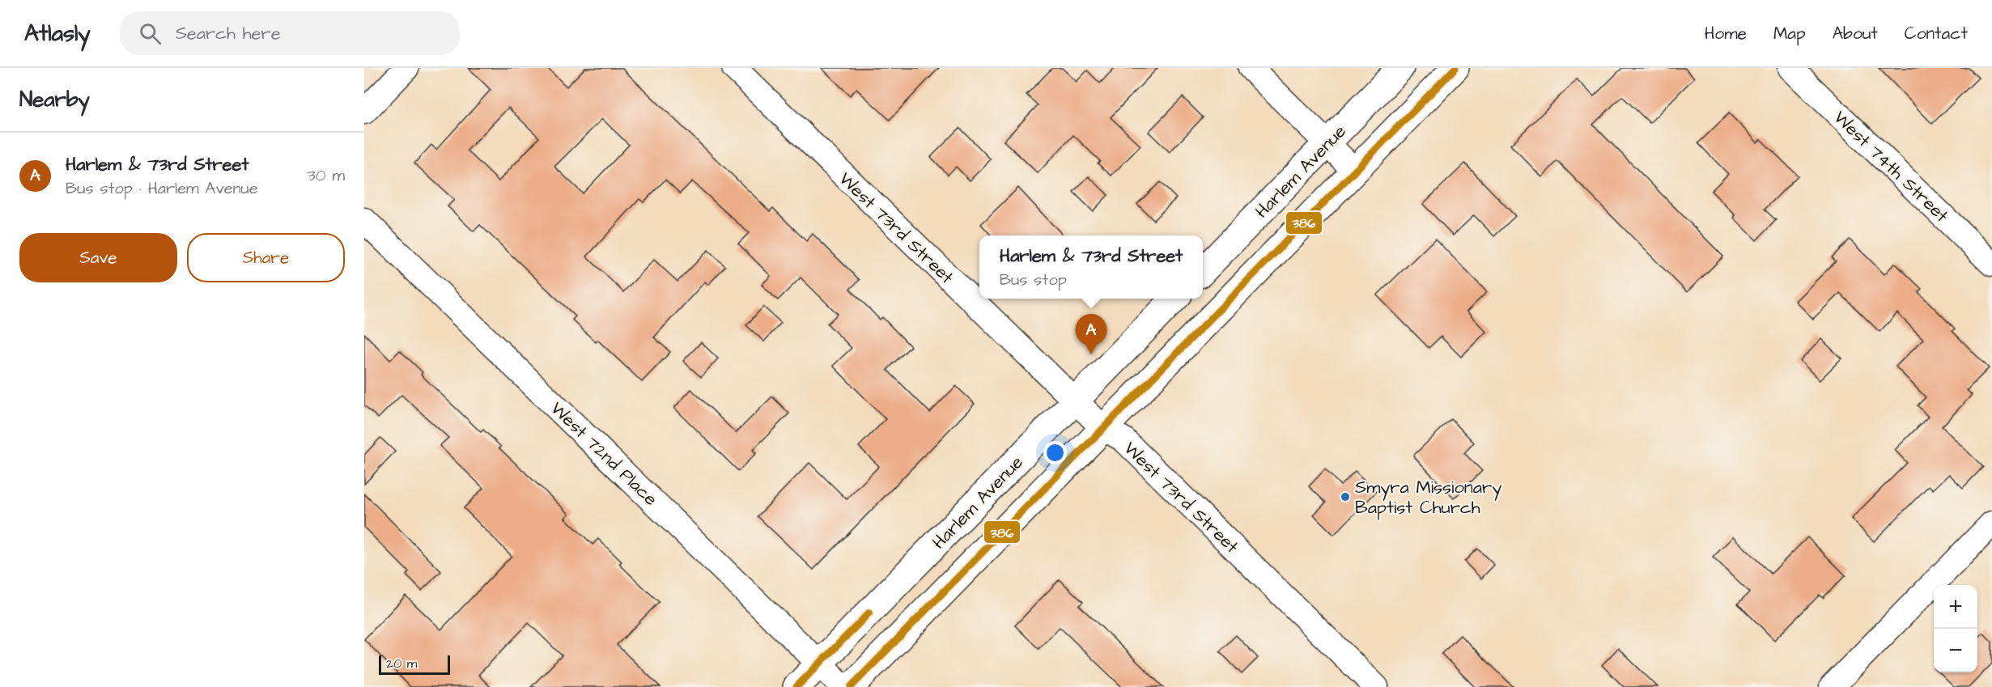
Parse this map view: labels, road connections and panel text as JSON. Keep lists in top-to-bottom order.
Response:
{
  "streets": {
    "main road": ["Harlem Avenue"],
    "street": ["West 74th Street", "West 73rd Street", "West 72nd Place"]
  },
  "crossings": [
    ["Harlem Avenue", "West 73rd Street"],
    ["Harlem Avenue", "West 72nd Place"]
  ],
  "places": ["Smyra Missionary Baptist Church"],
  "lines": ["transit line 386"],
  "scale_bar": "20 m",
  "page": {
    "header": "Atlasly",
    "search": "Search here",
    "nav": [
      "Home",
      "Map",
      "About",
      "Contact"
    ],
    "heading": "Nearby",
    "list": [
      {
        "mark": "A",
        "name": "Harlem & 73rd Street",
        "note": "Bus stop · Harlem Avenue",
        "value": "30 m"
      }
    ],
    "buttons": ["Save", "Share"],
    "popup": ["Harlem & 73rd Street", "Bus stop"],
    "pins": "A",
    "map_buttons": ["+", "−"],
    "scale": "20 m"
  }
}
